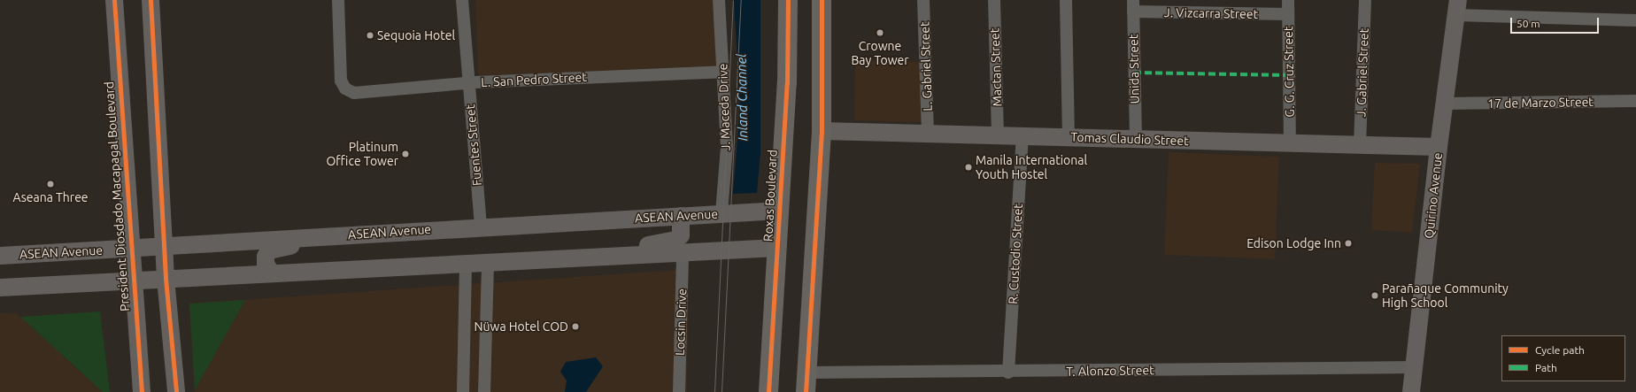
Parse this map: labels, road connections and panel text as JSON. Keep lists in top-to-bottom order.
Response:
{
  "streets": {
    "highway": ["Roxas Boulevard"],
    "street": [
      "J. Vizcarra Street",
      "L. Gabriel Street",
      "Mactan Street",
      "Unida Street",
      "G. G. Cruz Street",
      "J. Gabriel Street",
      "L. San Pedro Street",
      "17 de Marzo Street",
      "J. Maceda Drive",
      "Tomas Claudio Street",
      "Fuentes Street",
      "Quirino Avenue",
      "President Diosdado Macapagal Boulevard",
      "ASEAN Avenue",
      "R. Custodio Street",
      "Locsin Drive",
      "T. Alonzo Street"
    ]
  },
  "crossings": [
    ["J. Vizcarra Street", "Unida Street"],
    ["J. Vizcarra Street", "G. G. Cruz Street"],
    ["L. Gabriel Street", "Tomas Claudio Street"],
    ["Mactan Street", "Tomas Claudio Street"],
    ["Unida Street", "Tomas Claudio Street"],
    ["G. G. Cruz Street", "Tomas Claudio Street"],
    ["J. Gabriel Street", "Tomas Claudio Street"],
    ["L. San Pedro Street", "J. Maceda Drive"],
    ["L. San Pedro Street", "Fuentes Street"],
    ["17 de Marzo Street", "Quirino Avenue"],
    ["J. Maceda Drive", "ASEAN Avenue"],
    ["Tomas Claudio Street", "Quirino Avenue"],
    ["Tomas Claudio Street", "R. Custodio Street"],
    ["Fuentes Street", "ASEAN Avenue"],
    ["Roxas Boulevard", "ASEAN Avenue"],
    ["Quirino Avenue", "T. Alonzo Street"],
    ["President Diosdado Macapagal Boulevard", "ASEAN Avenue"],
    ["R. Custodio Street", "T. Alonzo Street"]
  ],
  "water": ["Inland Channel"],
  "places": [
    "Crowne Bay Tower",
    "Sequoia Hotel",
    "Platinum Office Tower",
    "Manila International Youth Hostel",
    "Aseana Three",
    "Edison Lodge Inn",
    "Parañaque Community High School",
    "Nüwa Hotel COD"
  ],
  "legend": ["Cycle path", "Path"],
  "scale_bar": "50 m"
}
